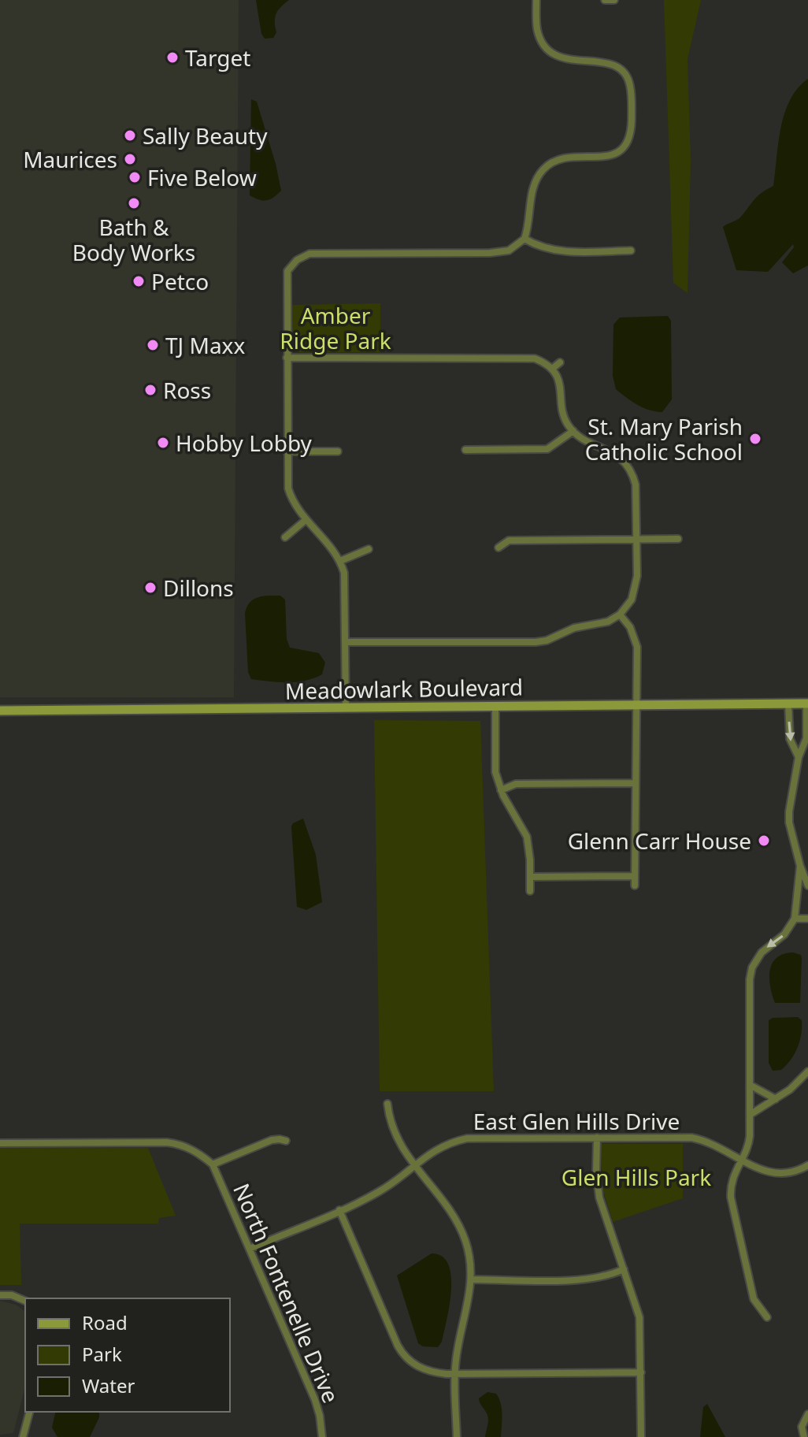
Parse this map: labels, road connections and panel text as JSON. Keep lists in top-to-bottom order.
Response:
{
  "streets": {
    "street": ["Meadowlark Boulevard", "East Glen Hills Drive", "North Fontenelle Drive"]
  },
  "crossings": [
    ["East Glen Hills Drive", "North Fontenelle Drive"]
  ],
  "parks": ["Amber Ridge Park", "Glen Hills Park"],
  "places": [
    "Target",
    "Sally Beauty",
    "Maurices",
    "Five Below",
    "Bath & Body Works",
    "Petco",
    "TJ Maxx",
    "Ross",
    "St. Mary Parish Catholic School",
    "Hobby Lobby",
    "Dillons",
    "Glenn Carr House"
  ],
  "legend": ["Road", "Park", "Water"]
}
